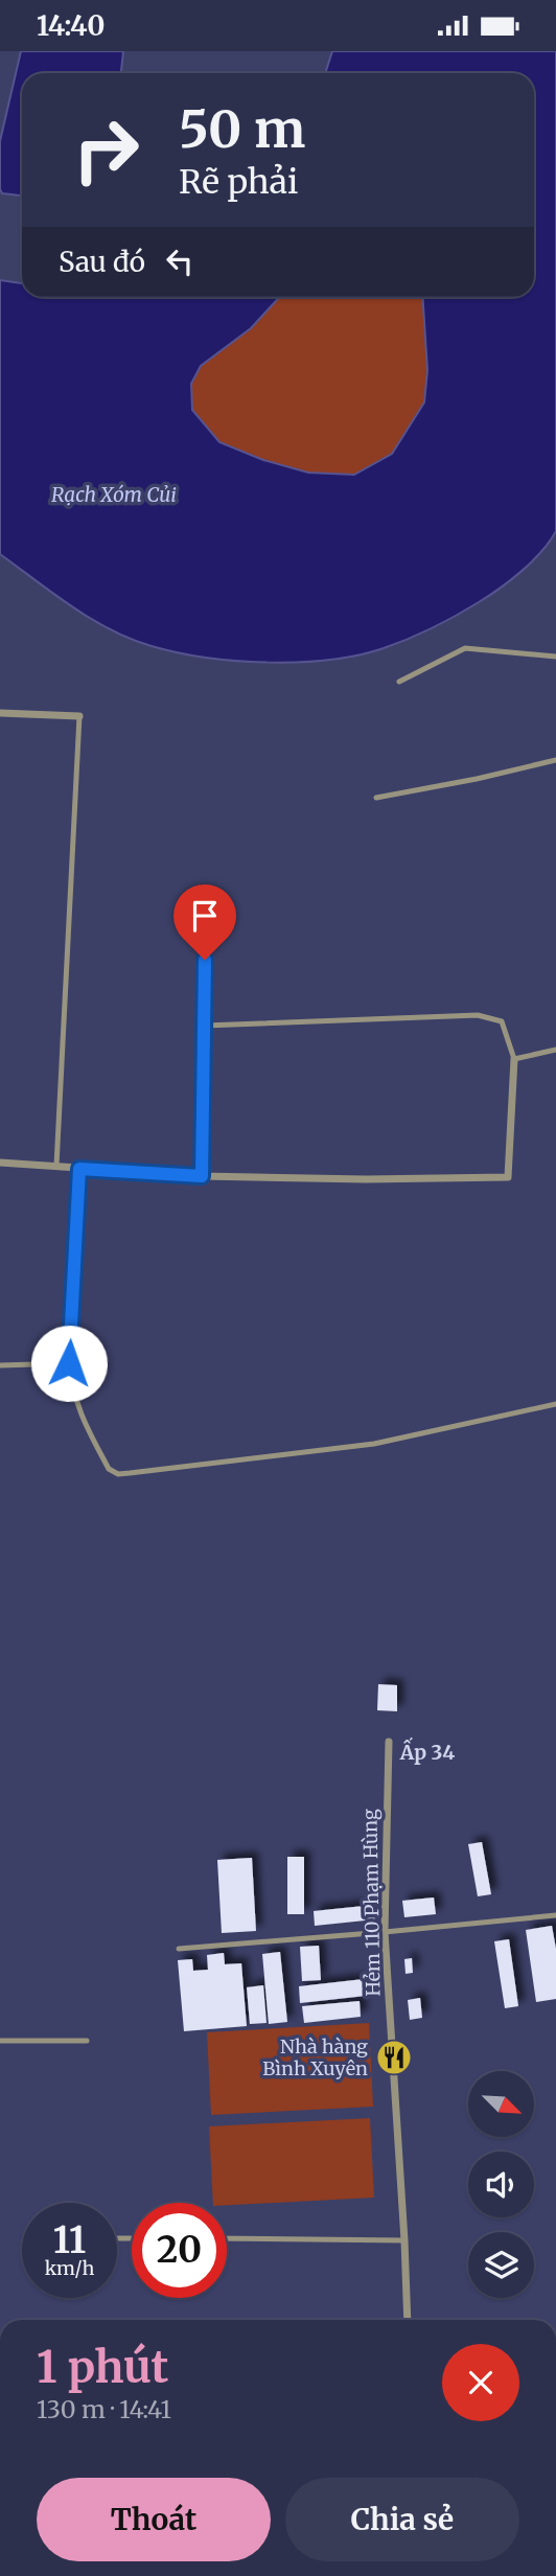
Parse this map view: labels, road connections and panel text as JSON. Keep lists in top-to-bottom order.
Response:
{
  "streets": {
    "street": ["Hẻm 110 Phạm Hùng"]
  },
  "districts": ["Ấp 34"],
  "water": ["Rạch Xóm Củi"],
  "places": {
    "restaurant": ["Nhà hàng Bình Xuyên"]
  },
  "north": "bottom right",
  "page": {
    "status": "14:40",
    "turn": ["50 m", "Rẽ phải"],
    "then": "Sau đó",
    "speed": "11 km/h",
    "limit": "20",
    "heading": ["1 phút", "130 m · 14:41"],
    "buttons": ["Thoát", "Chia sẻ"]
  }
}
